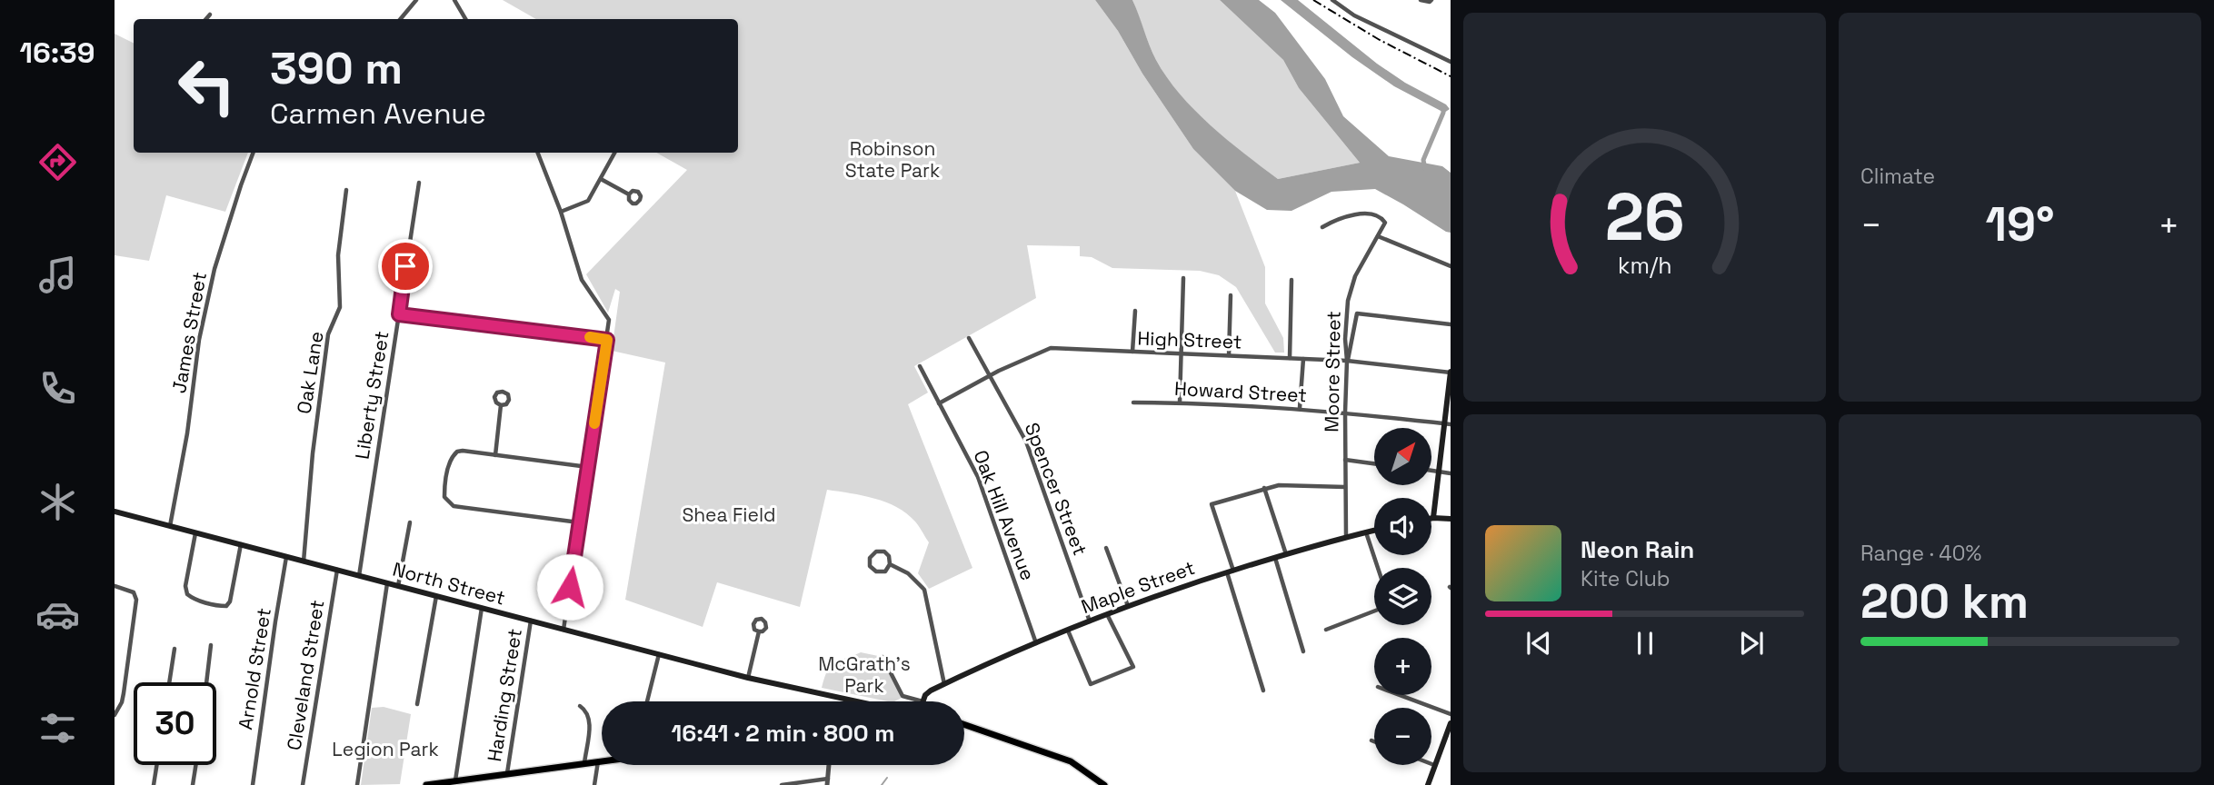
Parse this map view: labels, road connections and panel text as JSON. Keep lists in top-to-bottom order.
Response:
{
  "streets": {
    "main road": ["North Street", "Maple Street"],
    "street": [
      "James Street",
      "High Street",
      "Moore Street",
      "Oak Lane",
      "Howard Street",
      "Liberty Street",
      "Spencer Street",
      "Oak Hill Avenue",
      "Arnold Street",
      "Cleveland Street",
      "Harding Street"
    ]
  },
  "crossings": [
    ["James Street", "North Street"],
    ["High Street", "Moore Street"],
    ["High Street", "Spencer Street"],
    ["High Street", "Oak Hill Avenue"],
    ["Moore Street", "Howard Street"],
    ["Moore Street", "Maple Street"],
    ["Oak Lane", "North Street"],
    ["Liberty Street", "North Street"],
    ["Spencer Street", "Maple Street"],
    ["Oak Hill Avenue", "Maple Street"],
    ["North Street", "Arnold Street"],
    ["North Street", "Cleveland Street"],
    ["North Street", "Harding Street"]
  ],
  "parks": [
    "Robinson State Park",
    "Shea Field",
    "McGrath's Park",
    "Legion Park"
  ],
  "north": "top right",
  "page": {
    "tabs": "16:39",
    "tile": [
      "Climate",
      ["Range · 40%", "200 km"]
    ],
    "turn": ["390 m", "Carmen Avenue"],
    "heat": ["−", "19°", "+"],
    "map_buttons": ["+", "−"],
    "song": ["Neon Rain", "Kite Club"],
    "limit": "30",
    "trip": "16:41 · 2 min · 800 m",
    "gauge": ["26", "km/h"]
  }
}
